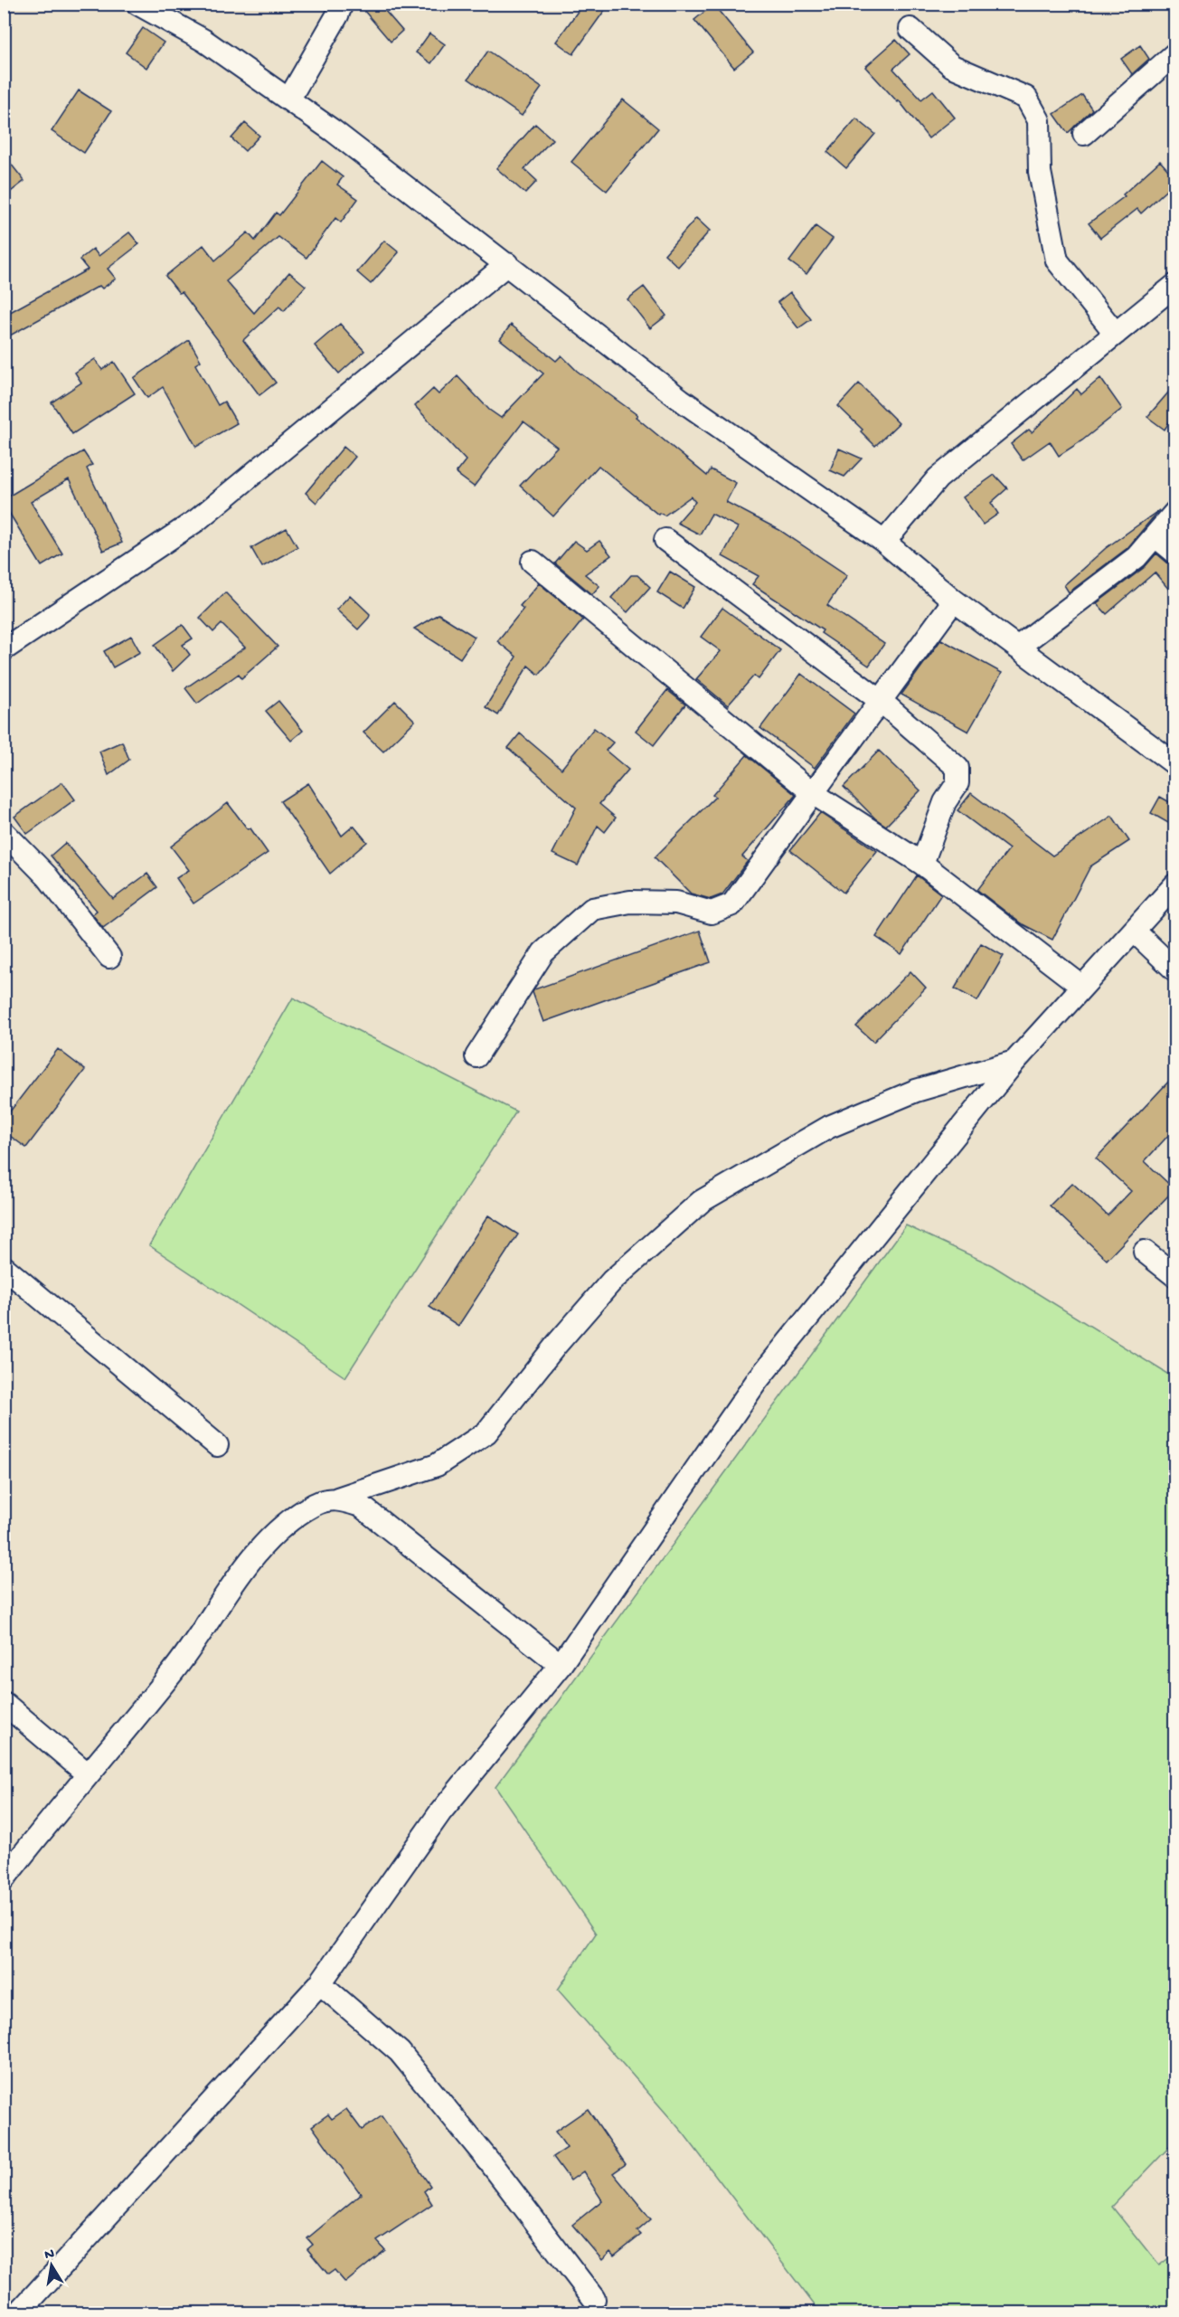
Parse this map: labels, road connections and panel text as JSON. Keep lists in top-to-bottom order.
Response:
{
  "north": "top"
}
